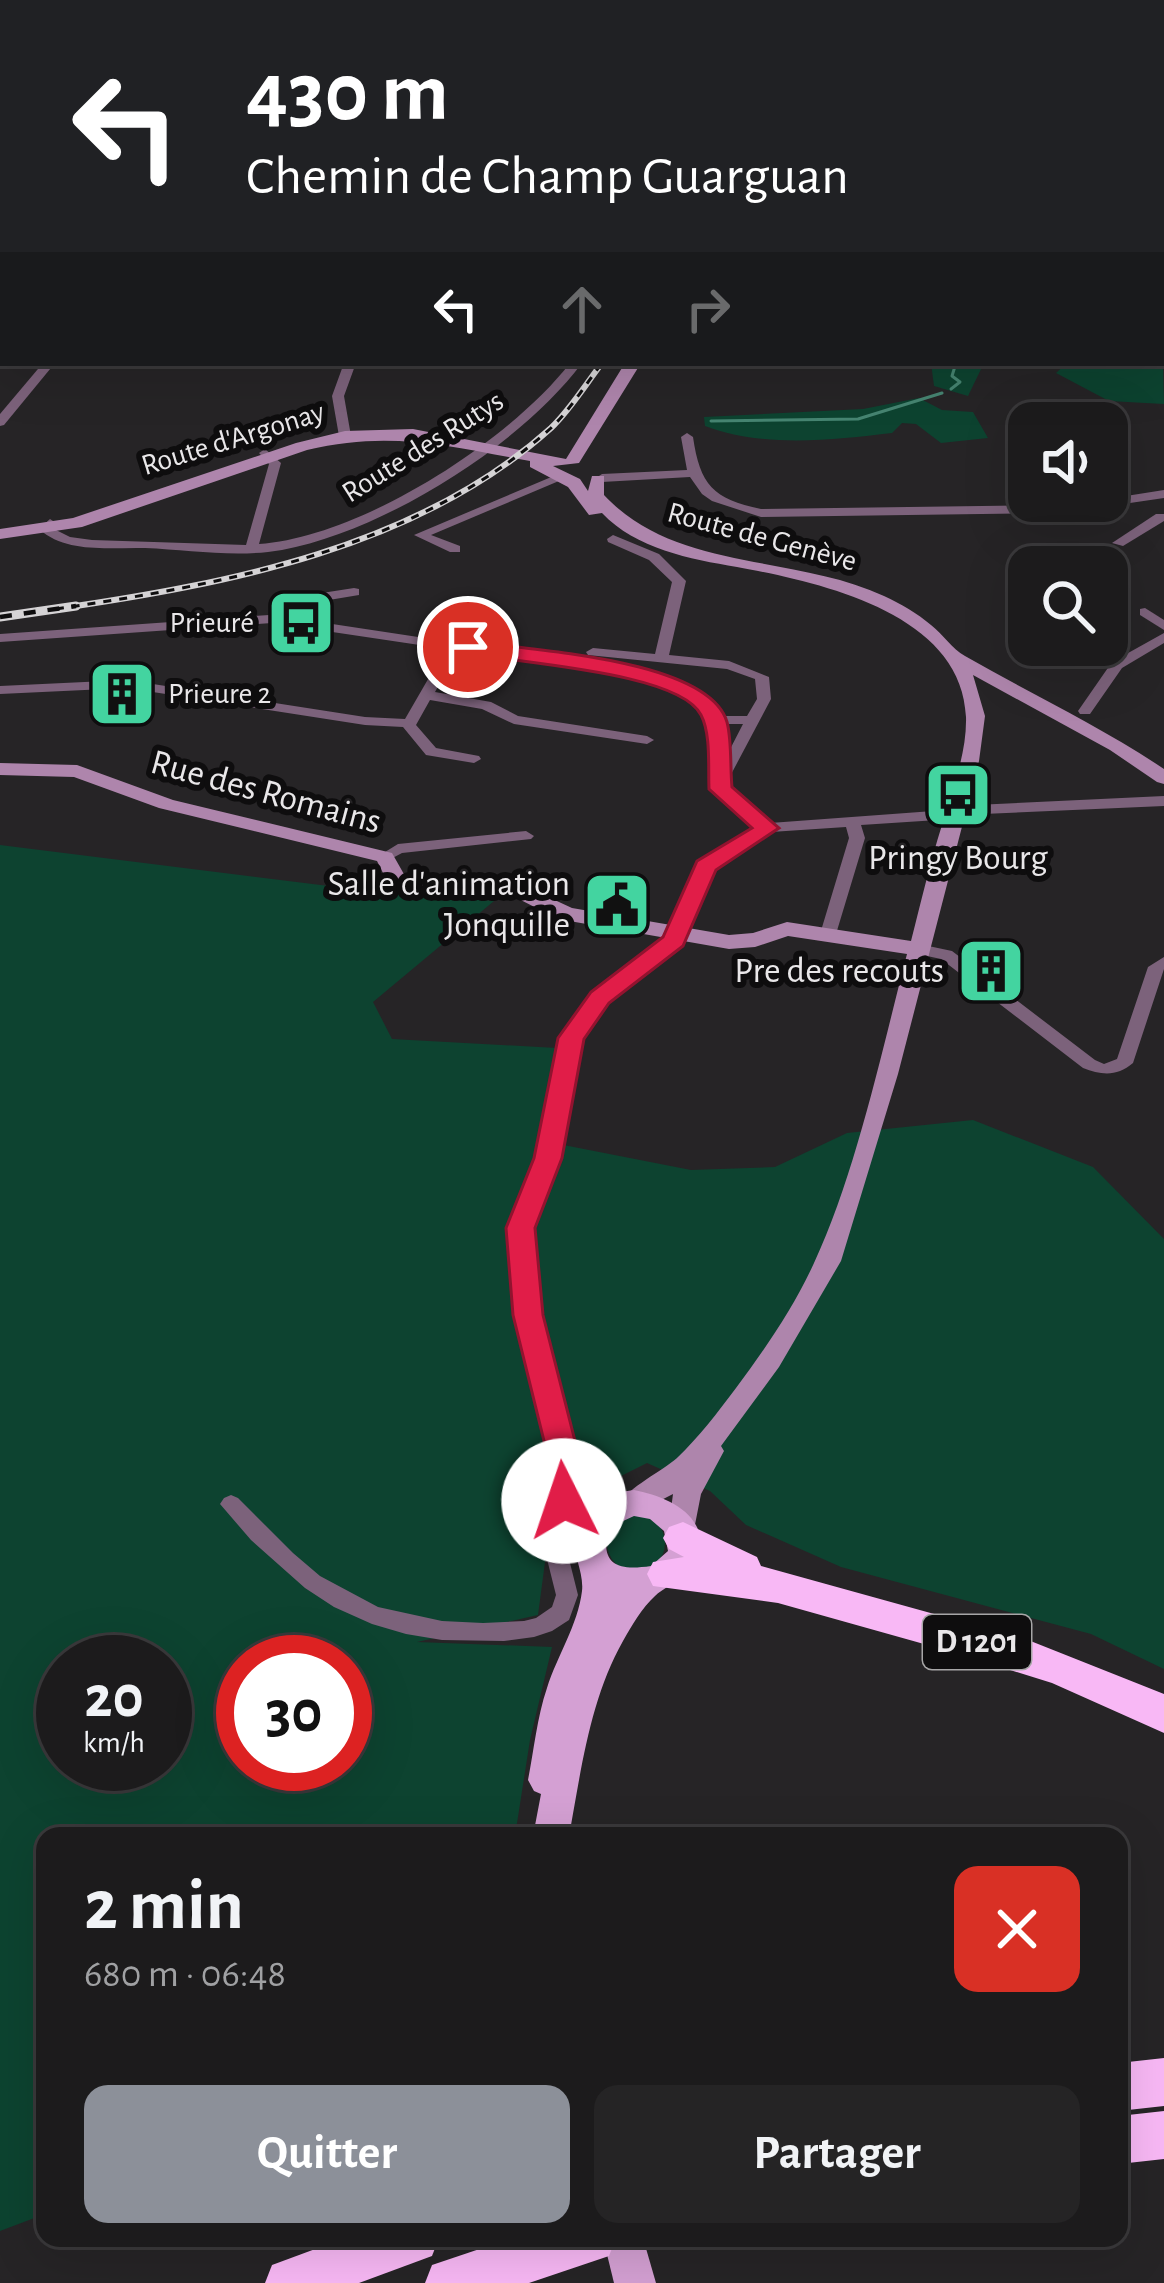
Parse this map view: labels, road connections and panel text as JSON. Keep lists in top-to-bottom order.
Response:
{
  "streets": {
    "highway": ["D 1201"],
    "main road": ["Route d'Argonay", "Route de Genève", "Rue des Romains"],
    "street": ["Route des Rutys"]
  },
  "crossings": [
    ["Route d'Argonay", "Route des Rutys"],
    ["Route d'Argonay", "Route de Genève"]
  ],
  "places": {
    "bus stop": ["Prieuré", "Pringy Bourg"],
    "building": ["Prieure 2", "Pre des recouts"],
    "public building": ["Salle d'animation Jonquille"]
  },
  "page": {
    "turn": ["430 m", "Chemin de Champ Guarguan"],
    "speed": "20 km/h",
    "limit": "30",
    "heading": ["2 min", "680 m · 06:48"],
    "buttons": ["Quitter", "Partager"]
  }
}
